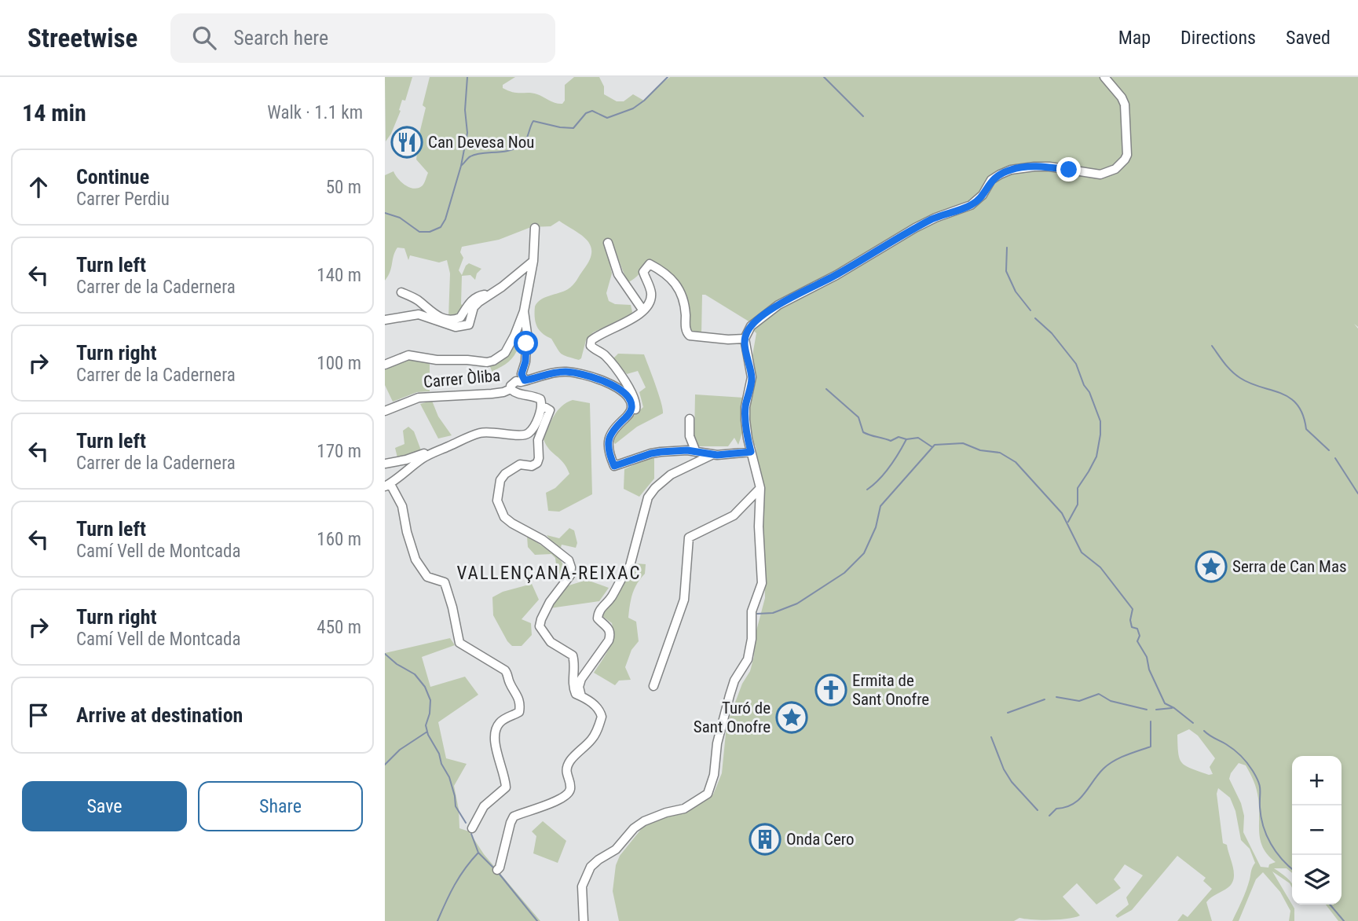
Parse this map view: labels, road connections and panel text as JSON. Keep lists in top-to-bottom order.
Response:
{
  "streets": {
    "street": ["Carrer Òliba"]
  },
  "districts": ["VALLENÇANA-REIXAC"],
  "places": {
    "restaurant": ["Can Devesa Nou"],
    "place": ["Serra de Can Mas", "Turó de Sant Onofre"],
    "church": ["Ermita de Sant Onofre"],
    "building": ["Onda Cero"]
  },
  "page": {
    "header": "Streetwise",
    "search": "Search here",
    "nav": ["Map", "Directions", "Saved"],
    "heading": ["14 min", "Walk · 1.1 km"],
    "list": [
      ["Continue", "Carrer Perdiu", "50 m"],
      ["Turn left", "Carrer de la Cadernera", "140 m"],
      ["Turn right", "Carrer de la Cadernera", "100 m"],
      ["Turn left", "Carrer de la Cadernera", "170 m"],
      ["Turn left", "Camí Vell de Montcada", "160 m"],
      ["Turn right", "Camí Vell de Montcada", "450 m"],
      "Arrive at destination"
    ],
    "map_buttons": ["+", "−"],
    "buttons": ["Save", "Share"]
  }
}
